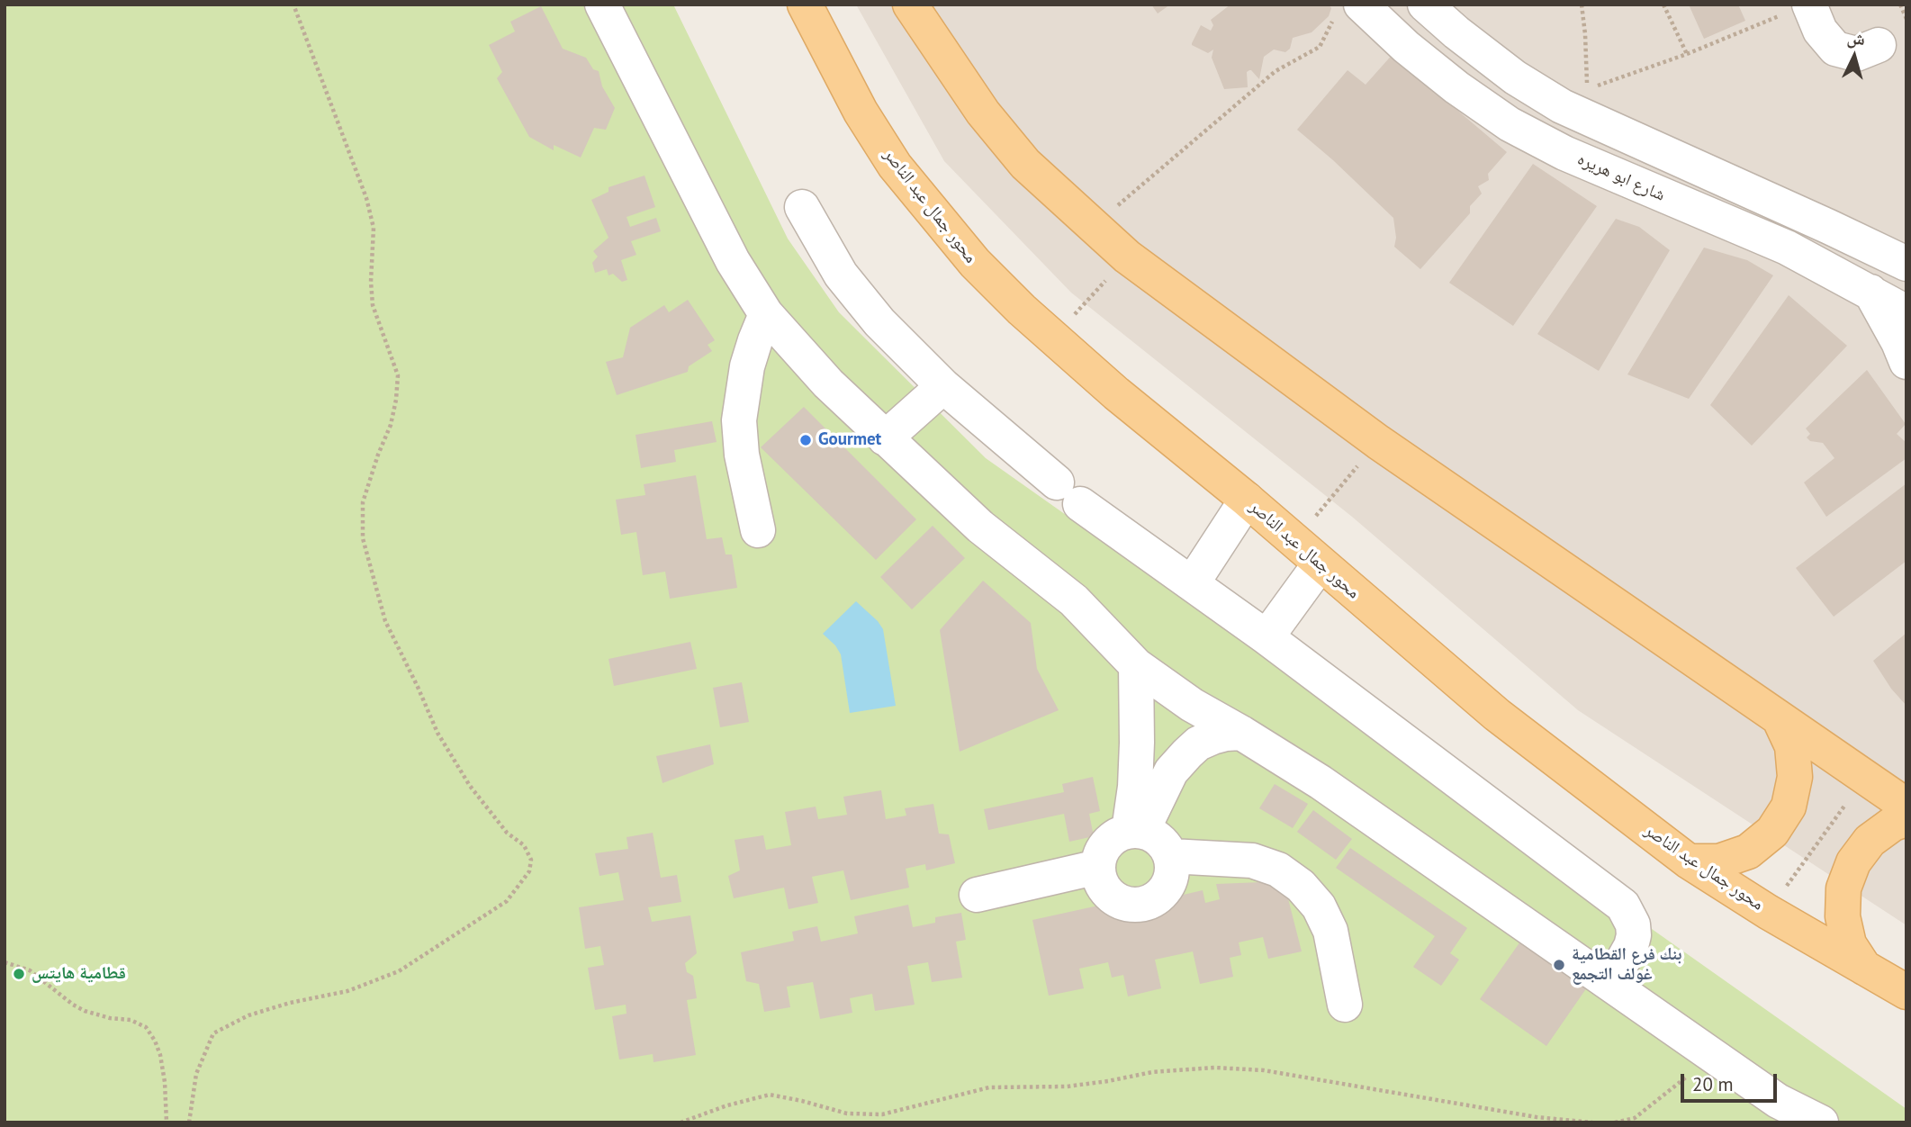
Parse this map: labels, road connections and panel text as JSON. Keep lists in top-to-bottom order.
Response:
{
  "streets": {
    "main road": ["محور جمال عبد الناصر"],
    "street": ["شارع ابو هريره"]
  },
  "places": ["Gourmet", "بنك فرع القطامية غولف التجمع", "قطامية هايتس"],
  "scale_bar": "20 m",
  "north": "top"
}
